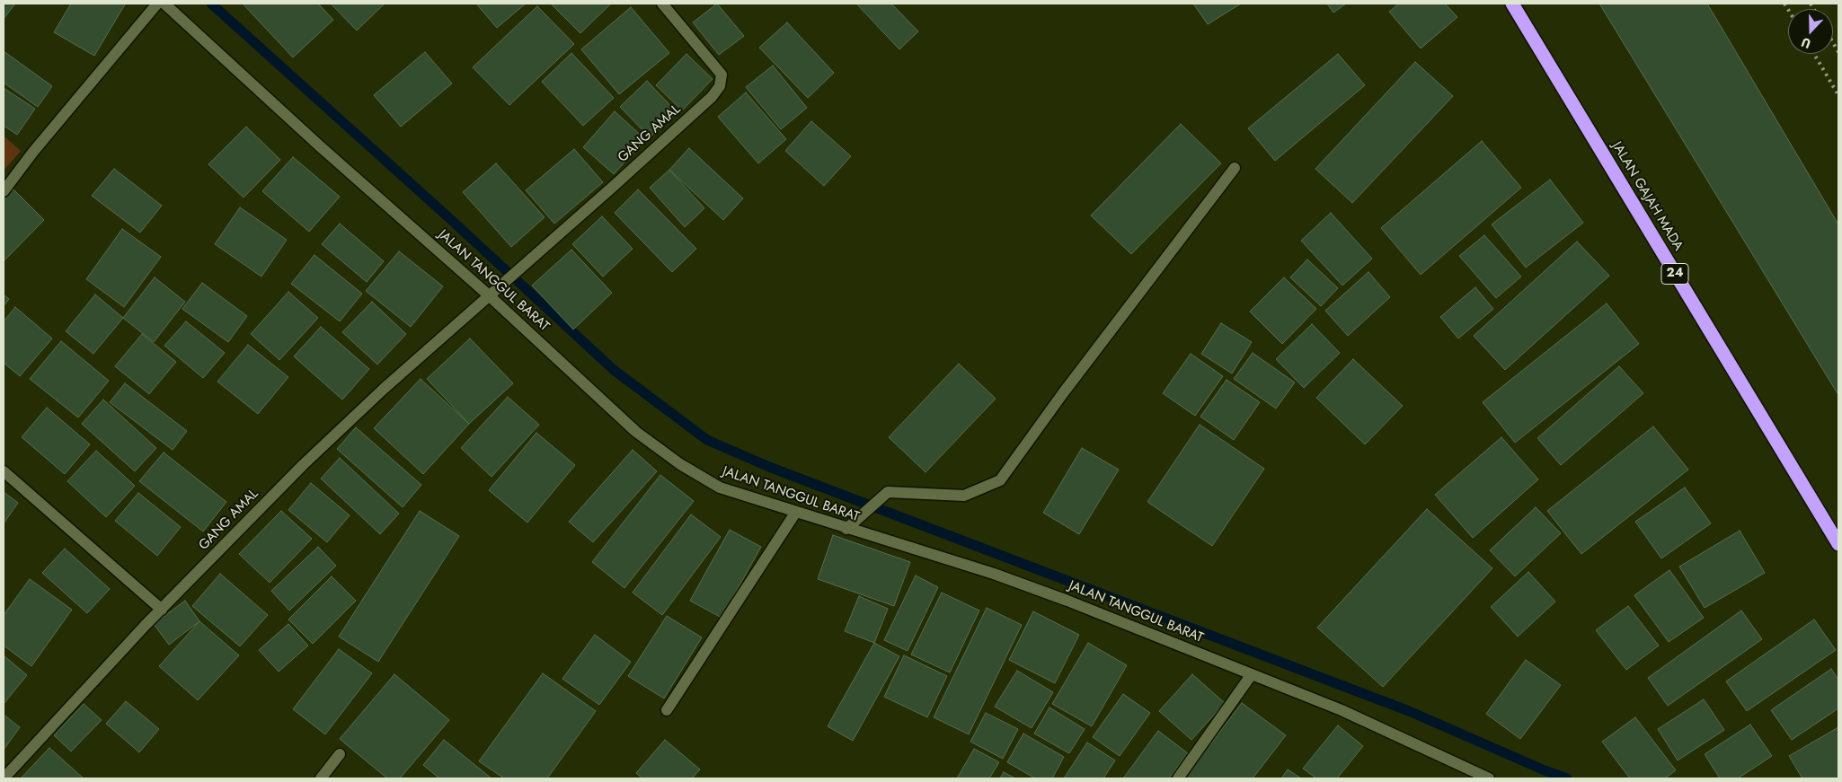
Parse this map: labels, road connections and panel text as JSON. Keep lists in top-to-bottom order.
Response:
{
  "streets": {
    "highway": ["JALAN GAJAH MADA", "24"],
    "street": ["GANG AMAL", "JALAN TANGGUL BARAT"]
  },
  "crossings": [
    ["GANG AMAL", "JALAN TANGGUL BARAT"]
  ],
  "north": "bottom"
}
